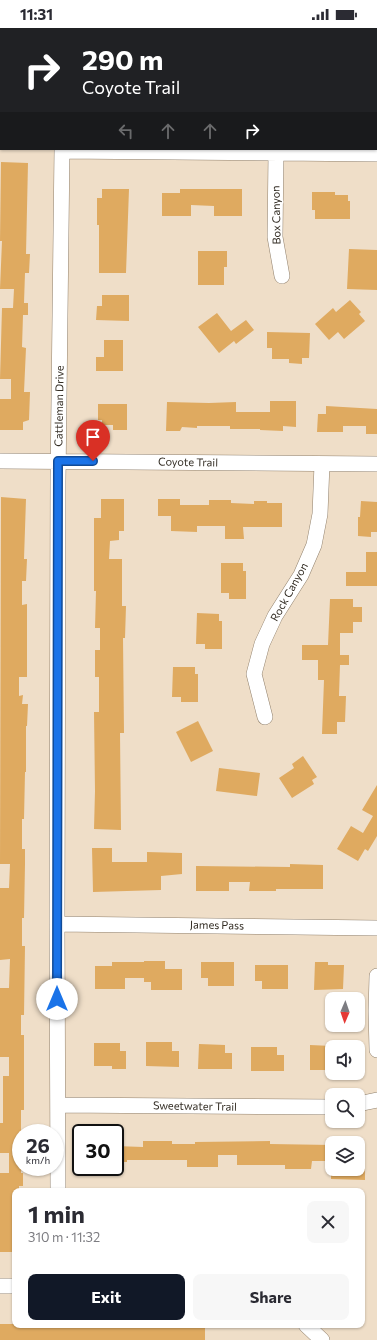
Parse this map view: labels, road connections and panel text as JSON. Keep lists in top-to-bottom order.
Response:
{
  "streets": {
    "street": [
      "Box Canyon",
      "Cattleman Drive",
      "Coyote Trail",
      "Rock Canyon",
      "James Pass",
      "Sweetwater Trail"
    ]
  },
  "crossings": [
    ["Cattleman Drive", "Coyote Trail"],
    ["Cattleman Drive", "James Pass"],
    ["Cattleman Drive", "Sweetwater Trail"],
    ["Coyote Trail", "Rock Canyon"]
  ],
  "north": "bottom",
  "page": {
    "status": "11:31",
    "turn": ["290 m", "Coyote Trail"],
    "speed": "26 km/h",
    "limit": "30",
    "heading": ["1 min", "310 m · 11:32"],
    "buttons": ["Exit", "Share"]
  }
}
